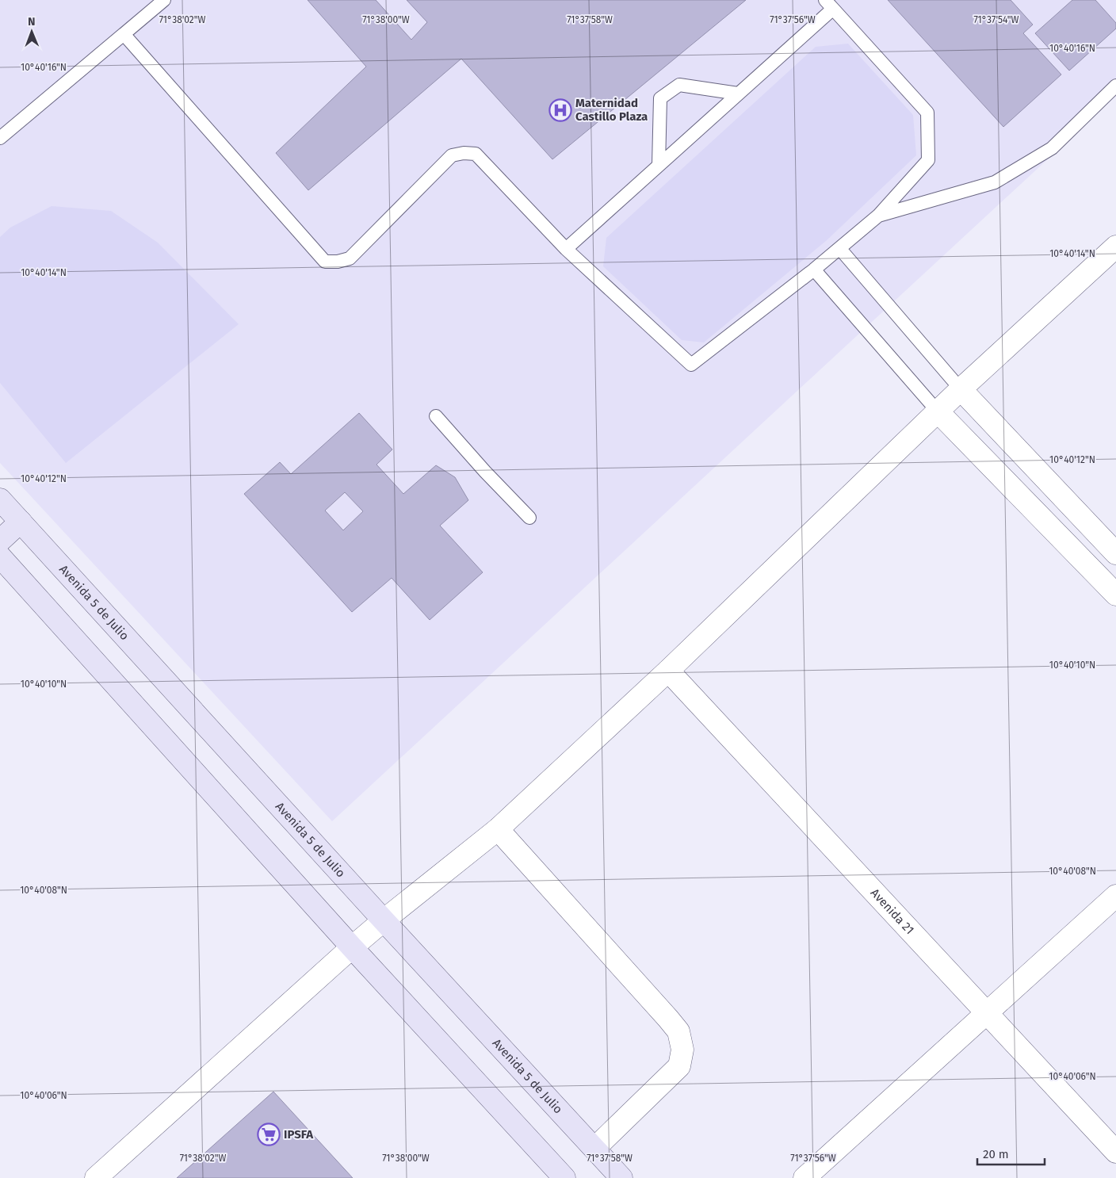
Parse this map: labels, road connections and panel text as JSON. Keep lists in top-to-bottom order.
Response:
{
  "streets": {
    "main road": ["Avenida 5 de Julio"],
    "street": ["Avenida 21"]
  },
  "places": {
    "hospital": ["Maternidad Castillo Plaza"],
    "supermarket": ["IPSFA"]
  },
  "scale_bar": "20 m",
  "north": "top",
  "coordinates": [
    "71°38'02\"W",
    "71°38'00\"W",
    "71°37'58\"W",
    "71°37'56\"W",
    "71°37'54\"W",
    "10°40'16\"N",
    "10°40'14\"N",
    "10°40'12\"N",
    "10°40'10\"N",
    "10°40'08\"N",
    "10°40'06\"N"
  ]
}
